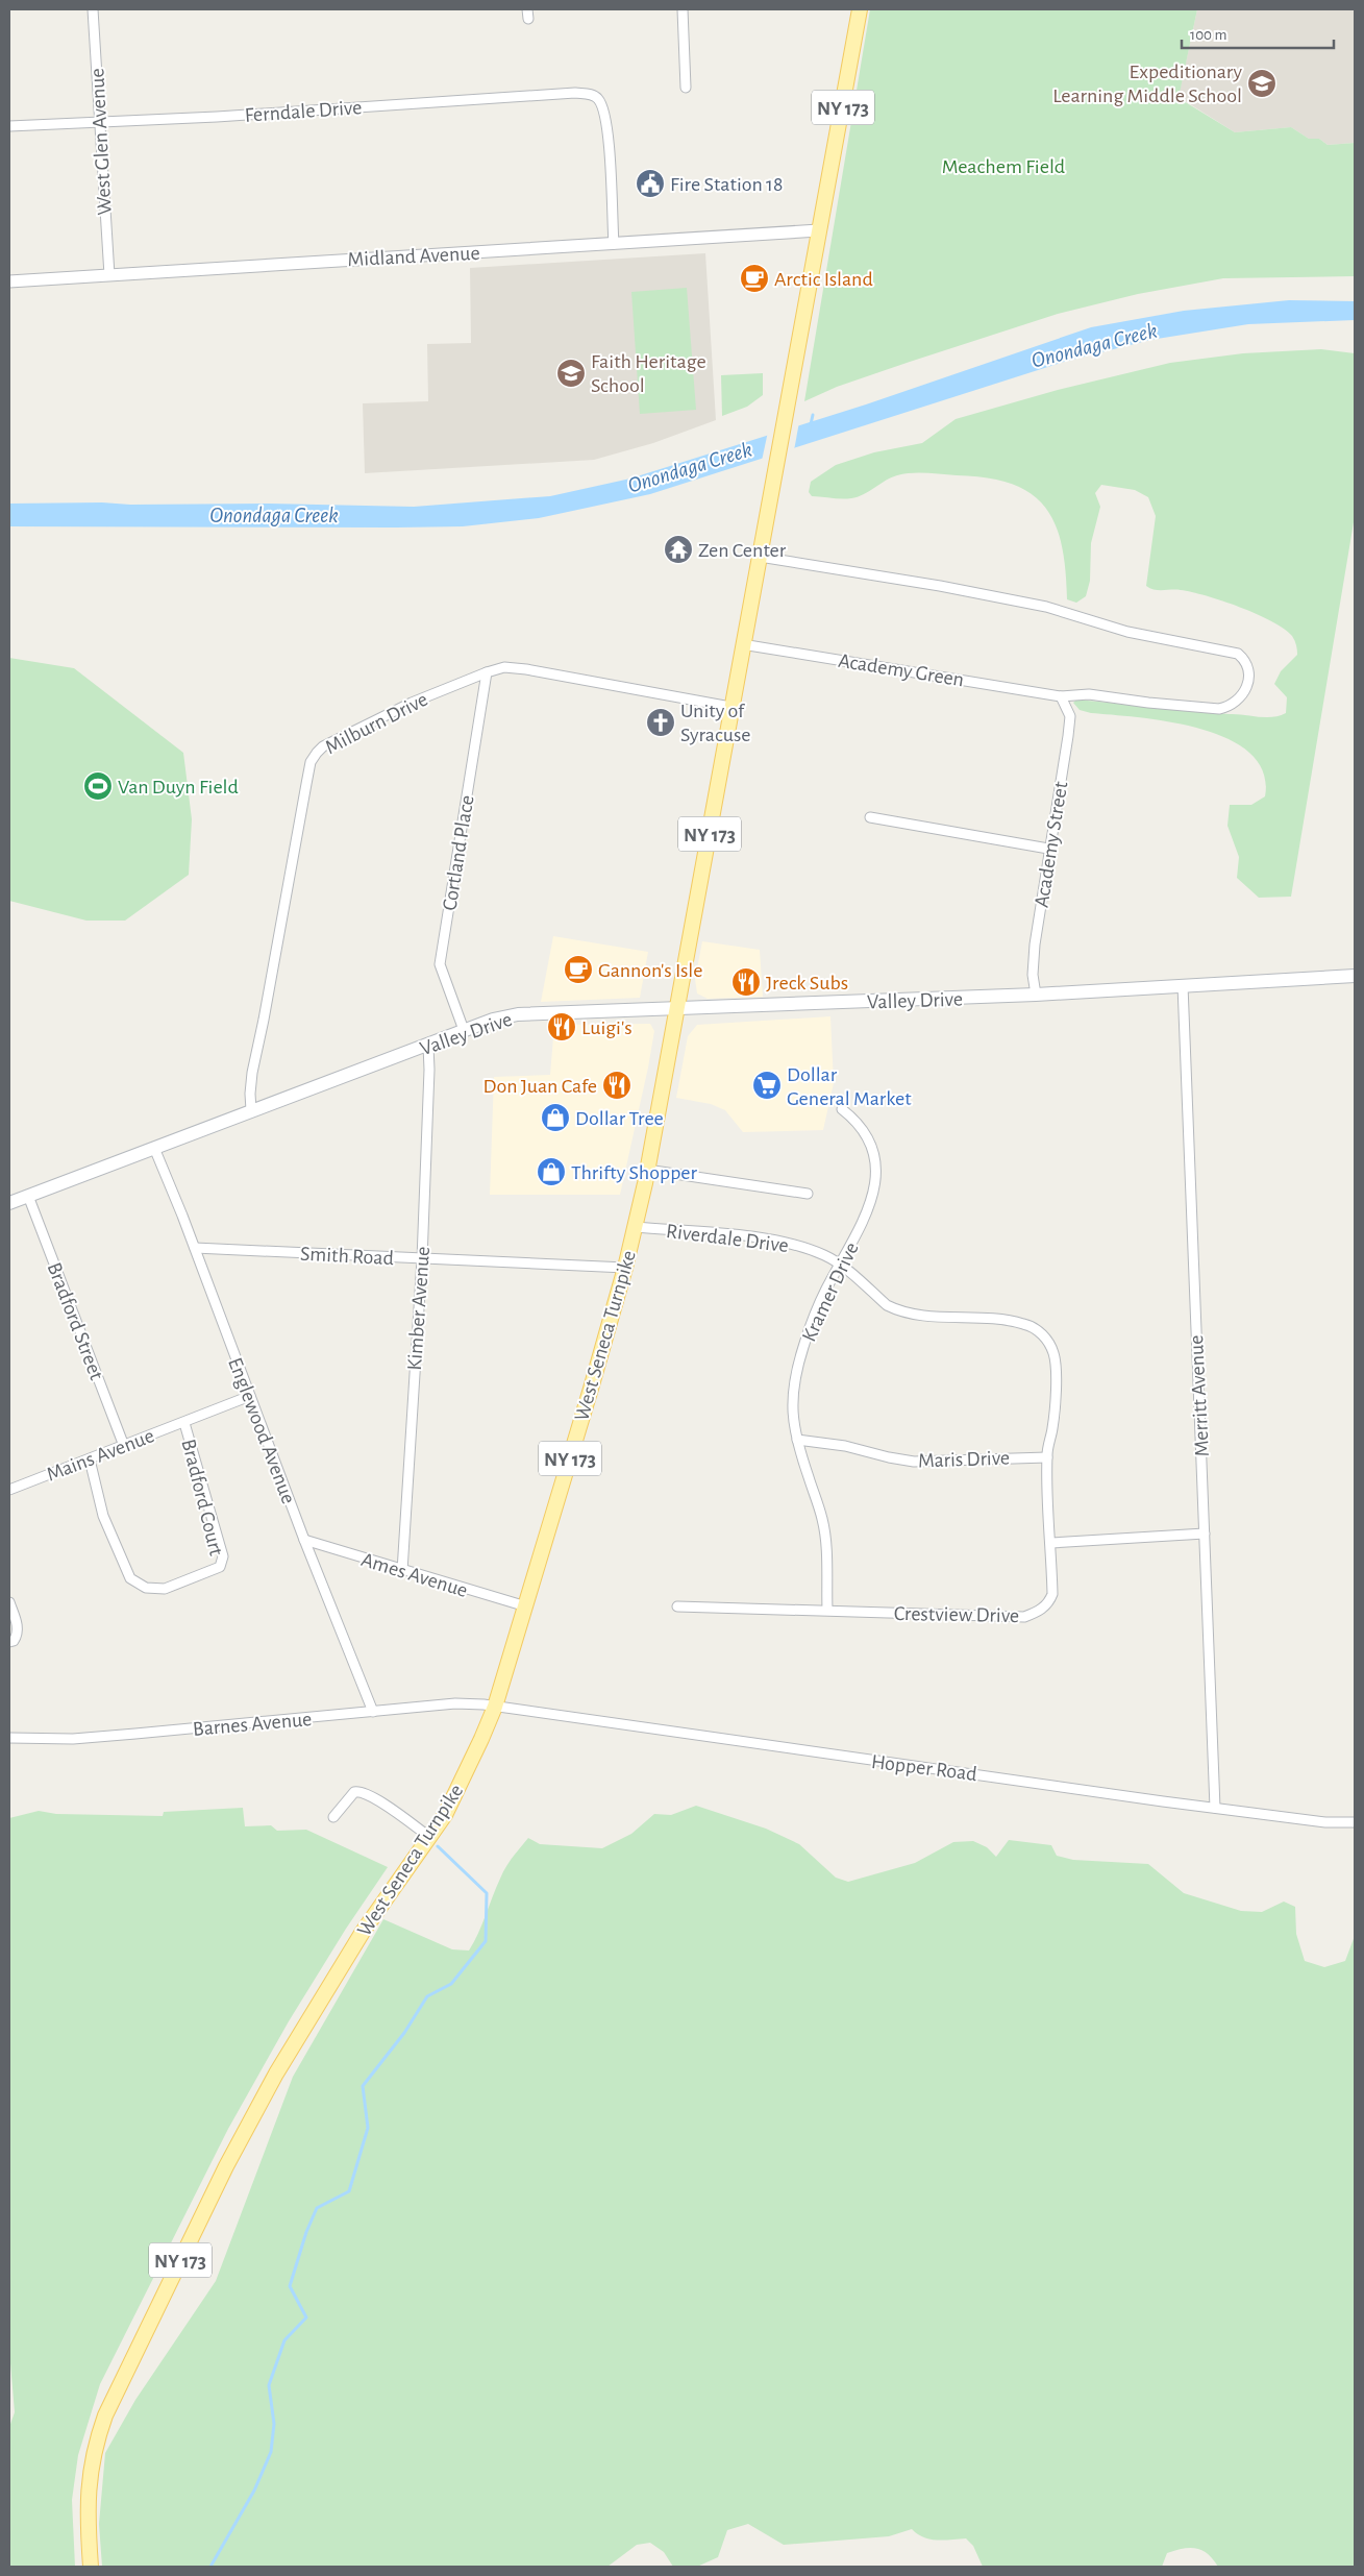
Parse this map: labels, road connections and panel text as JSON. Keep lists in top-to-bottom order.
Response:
{
  "streets": {
    "main road": ["NY 173", "Valley Drive", "West Seneca Turnpike"],
    "street": [
      "Ferndale Drive",
      "West Glen Avenue",
      "Midland Avenue",
      "Academy Green",
      "Milburn Drive",
      "Academy Street",
      "Cortland Place",
      "Riverdale Drive",
      "Smith Road",
      "Kramer Drive",
      "Kimber Avenue",
      "Bradford Street",
      "Merritt Avenue",
      "Englewood Avenue",
      "Mains Avenue",
      "Maris Drive",
      "Bradford Court",
      "Ames Avenue",
      "Crestview Drive",
      "Barnes Avenue",
      "Hopper Road"
    ]
  },
  "crossings": [
    ["Ferndale Drive", "West Glen Avenue"],
    ["Ferndale Drive", "Midland Avenue"],
    ["West Glen Avenue", "Midland Avenue"],
    ["Midland Avenue", "West Seneca Turnpike"],
    ["Academy Green", "Academy Street"],
    ["Academy Green", "West Seneca Turnpike"],
    ["Milburn Drive", "Cortland Place"],
    ["Milburn Drive", "Valley Drive"],
    ["Milburn Drive", "West Seneca Turnpike"],
    ["Academy Street", "Valley Drive"],
    ["Cortland Place", "Valley Drive"],
    ["Valley Drive", "Kimber Avenue"],
    ["Valley Drive", "Bradford Street"],
    ["Valley Drive", "West Seneca Turnpike"],
    ["Valley Drive", "Merritt Avenue"],
    ["Valley Drive", "Englewood Avenue"],
    ["Riverdale Drive", "Kramer Drive"],
    ["Riverdale Drive", "West Seneca Turnpike"],
    ["Riverdale Drive", "Maris Drive"],
    ["Smith Road", "Kimber Avenue"],
    ["Smith Road", "West Seneca Turnpike"],
    ["Smith Road", "Englewood Avenue"],
    ["Kramer Drive", "Maris Drive"],
    ["Kramer Drive", "Crestview Drive"],
    ["Kimber Avenue", "Ames Avenue"],
    ["Bradford Street", "Mains Avenue"],
    ["West Seneca Turnpike", "Ames Avenue"],
    ["West Seneca Turnpike", "Barnes Avenue"],
    ["West Seneca Turnpike", "Hopper Road"],
    ["Merritt Avenue", "Hopper Road"],
    ["Englewood Avenue", "Mains Avenue"],
    ["Englewood Avenue", "Ames Avenue"],
    ["Englewood Avenue", "Barnes Avenue"],
    ["Mains Avenue", "Bradford Court"],
    ["Barnes Avenue", "Hopper Road"]
  ],
  "water": ["Onondaga Creek"],
  "parks": ["Meachem Field"],
  "places": {
    "school or university": ["Expeditionary Learning Middle School", "Faith Heritage School"],
    "public building": ["Fire Station 18"],
    "cafe": ["Arctic Island", "Gannon's Isle"],
    "temple": ["Zen Center"],
    "church": ["Unity of Syracuse"],
    "sports": ["Van Duyn Field"],
    "restaurant": ["Jreck Subs", "Luigi's", "Don Juan Cafe"],
    "supermarket": ["Dollar General Market"],
    "shop": ["Dollar Tree", "Thrifty Shopper"]
  },
  "scale_bar": "100 m"
}
